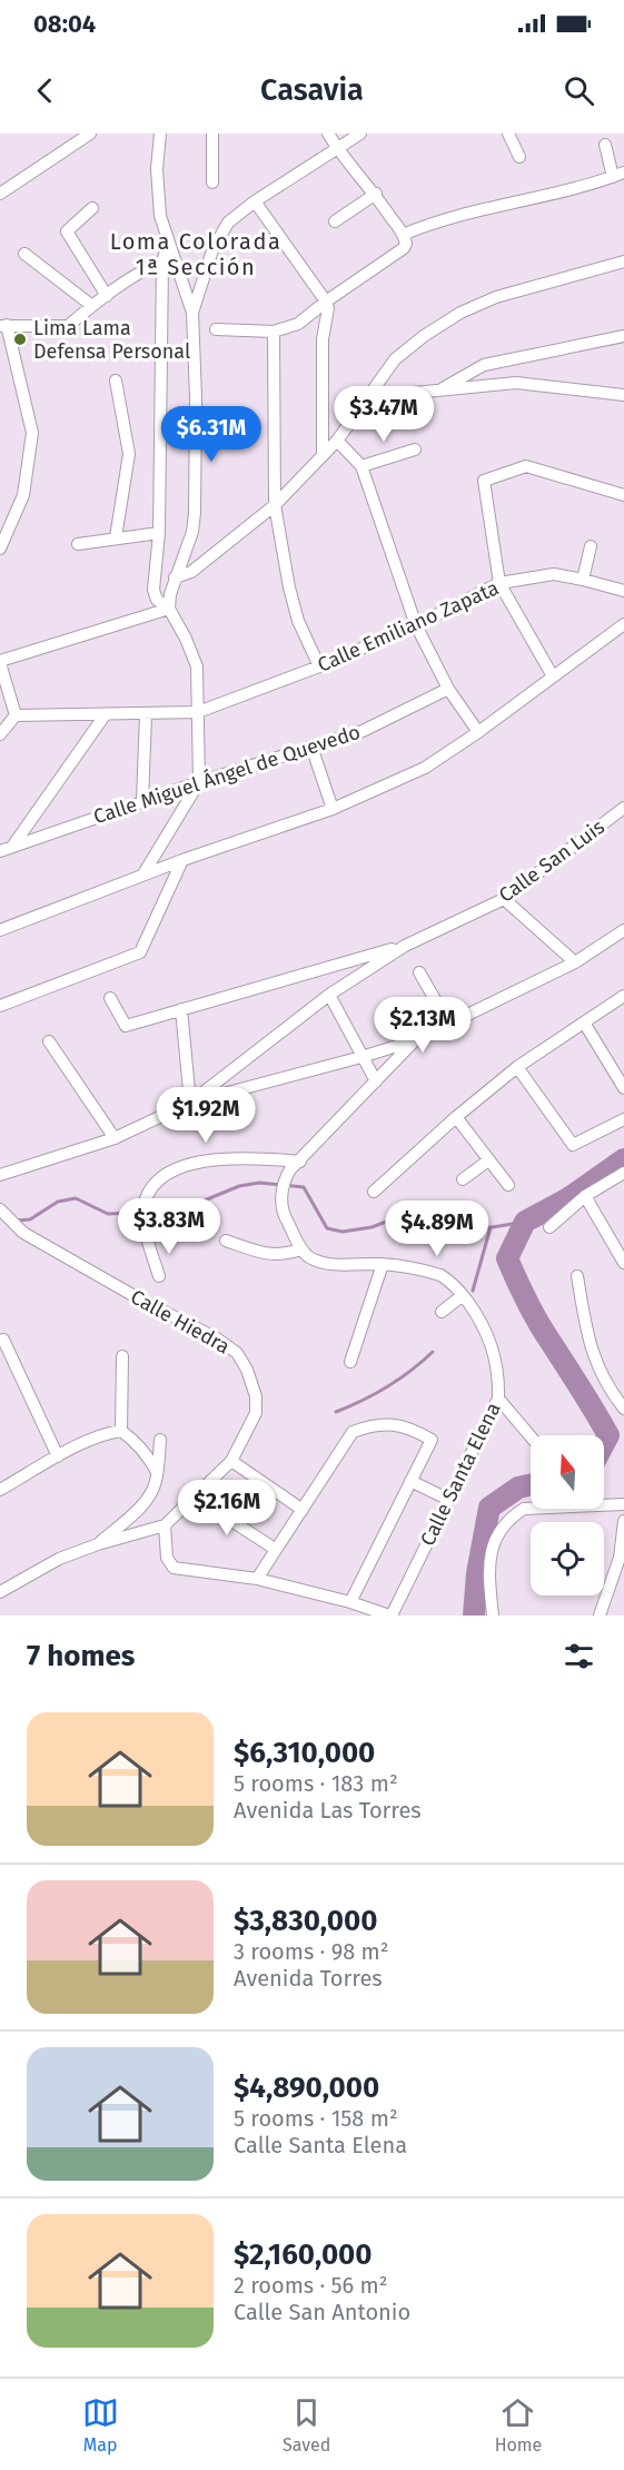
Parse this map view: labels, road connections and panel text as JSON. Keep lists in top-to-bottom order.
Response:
{
  "streets": {
    "street": [
      "Calle Emiliano Zapata",
      "Calle Miguel Ángel de Quevedo",
      "Calle San Luis",
      "Calle Hiedra",
      "Calle Santa Elena"
    ]
  },
  "districts": ["Loma Colorada 1ª Sección"],
  "places": ["Lima Lama Defensa Personal"],
  "north": "top",
  "page": {
    "status": "08:04",
    "header": "Casavia",
    "price": [
      "$3.47M",
      "$6.31M",
      "$2.13M",
      "$1.92M",
      "$3.83M",
      "$4.89M",
      "$2.16M"
    ],
    "heading": "7 homes",
    "list": [
      {
        "name": "$6,310,000",
        "note": "5 rooms · 183 m² · Avenida Las Torres"
      },
      {
        "name": "$3,830,000",
        "note": "3 rooms · 98 m² · Avenida Torres"
      },
      {
        "name": "$4,890,000",
        "note": "5 rooms · 158 m² · Calle Santa Elena"
      },
      {
        "name": "$2,160,000",
        "note": "2 rooms · 56 m² · Calle San Antonio"
      }
    ],
    "tabs": ["Map", "Saved", "Home"]
  }
}
